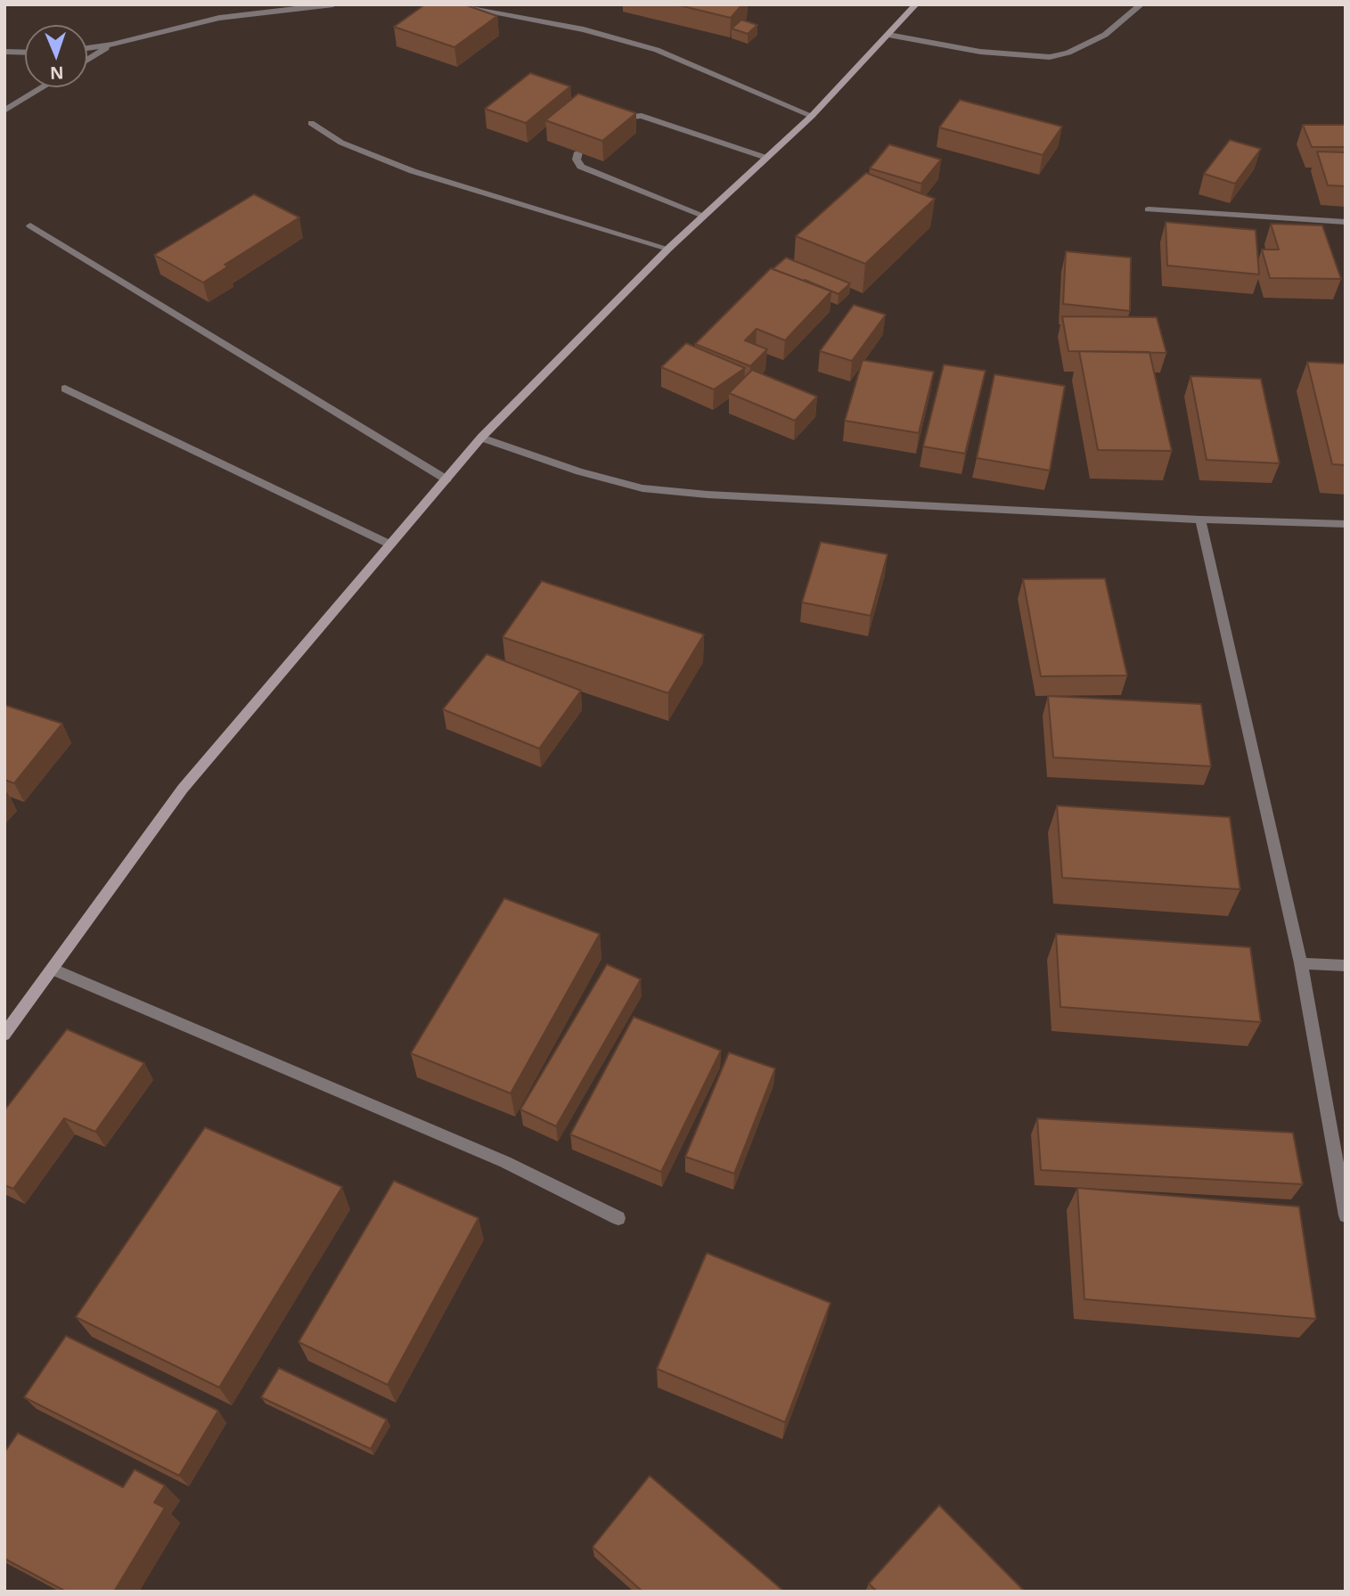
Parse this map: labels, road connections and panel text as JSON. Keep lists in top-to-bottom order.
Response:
{
  "north": "bottom"
}
